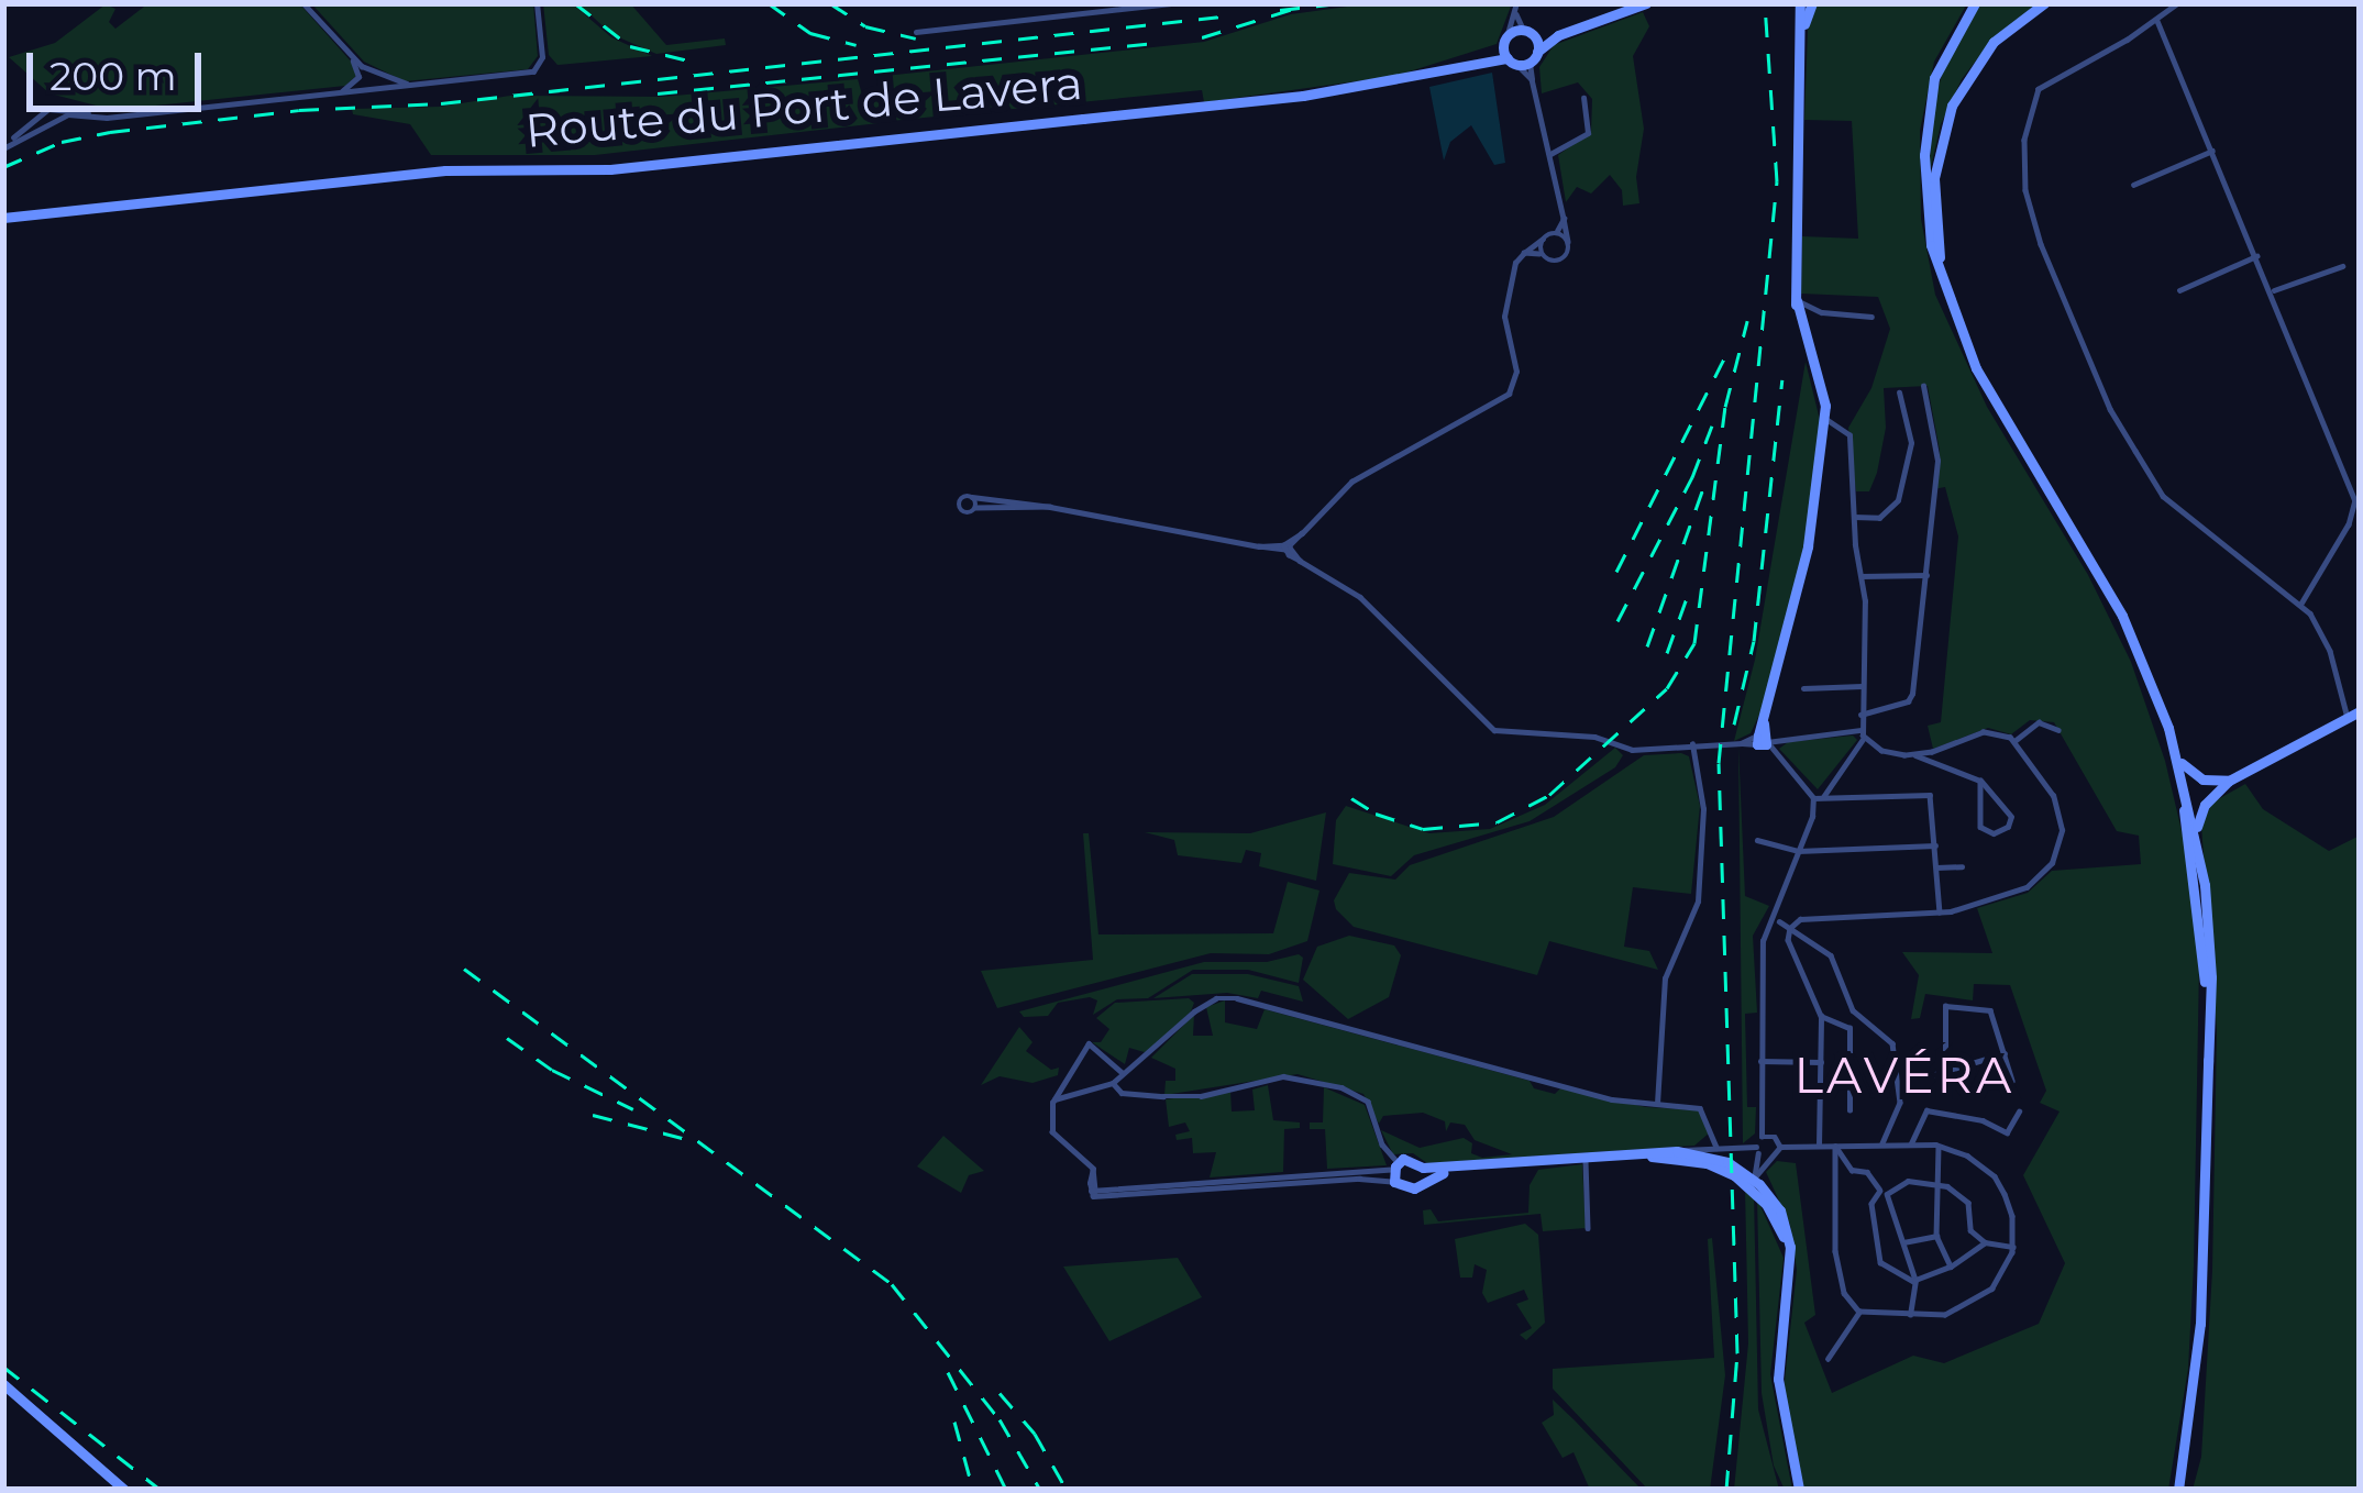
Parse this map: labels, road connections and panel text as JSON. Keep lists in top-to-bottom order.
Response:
{
  "streets": {
    "main road": ["Route du Port de Lavera"]
  },
  "districts": ["LAVÉRA"],
  "scale_bar": "200 m"
}
